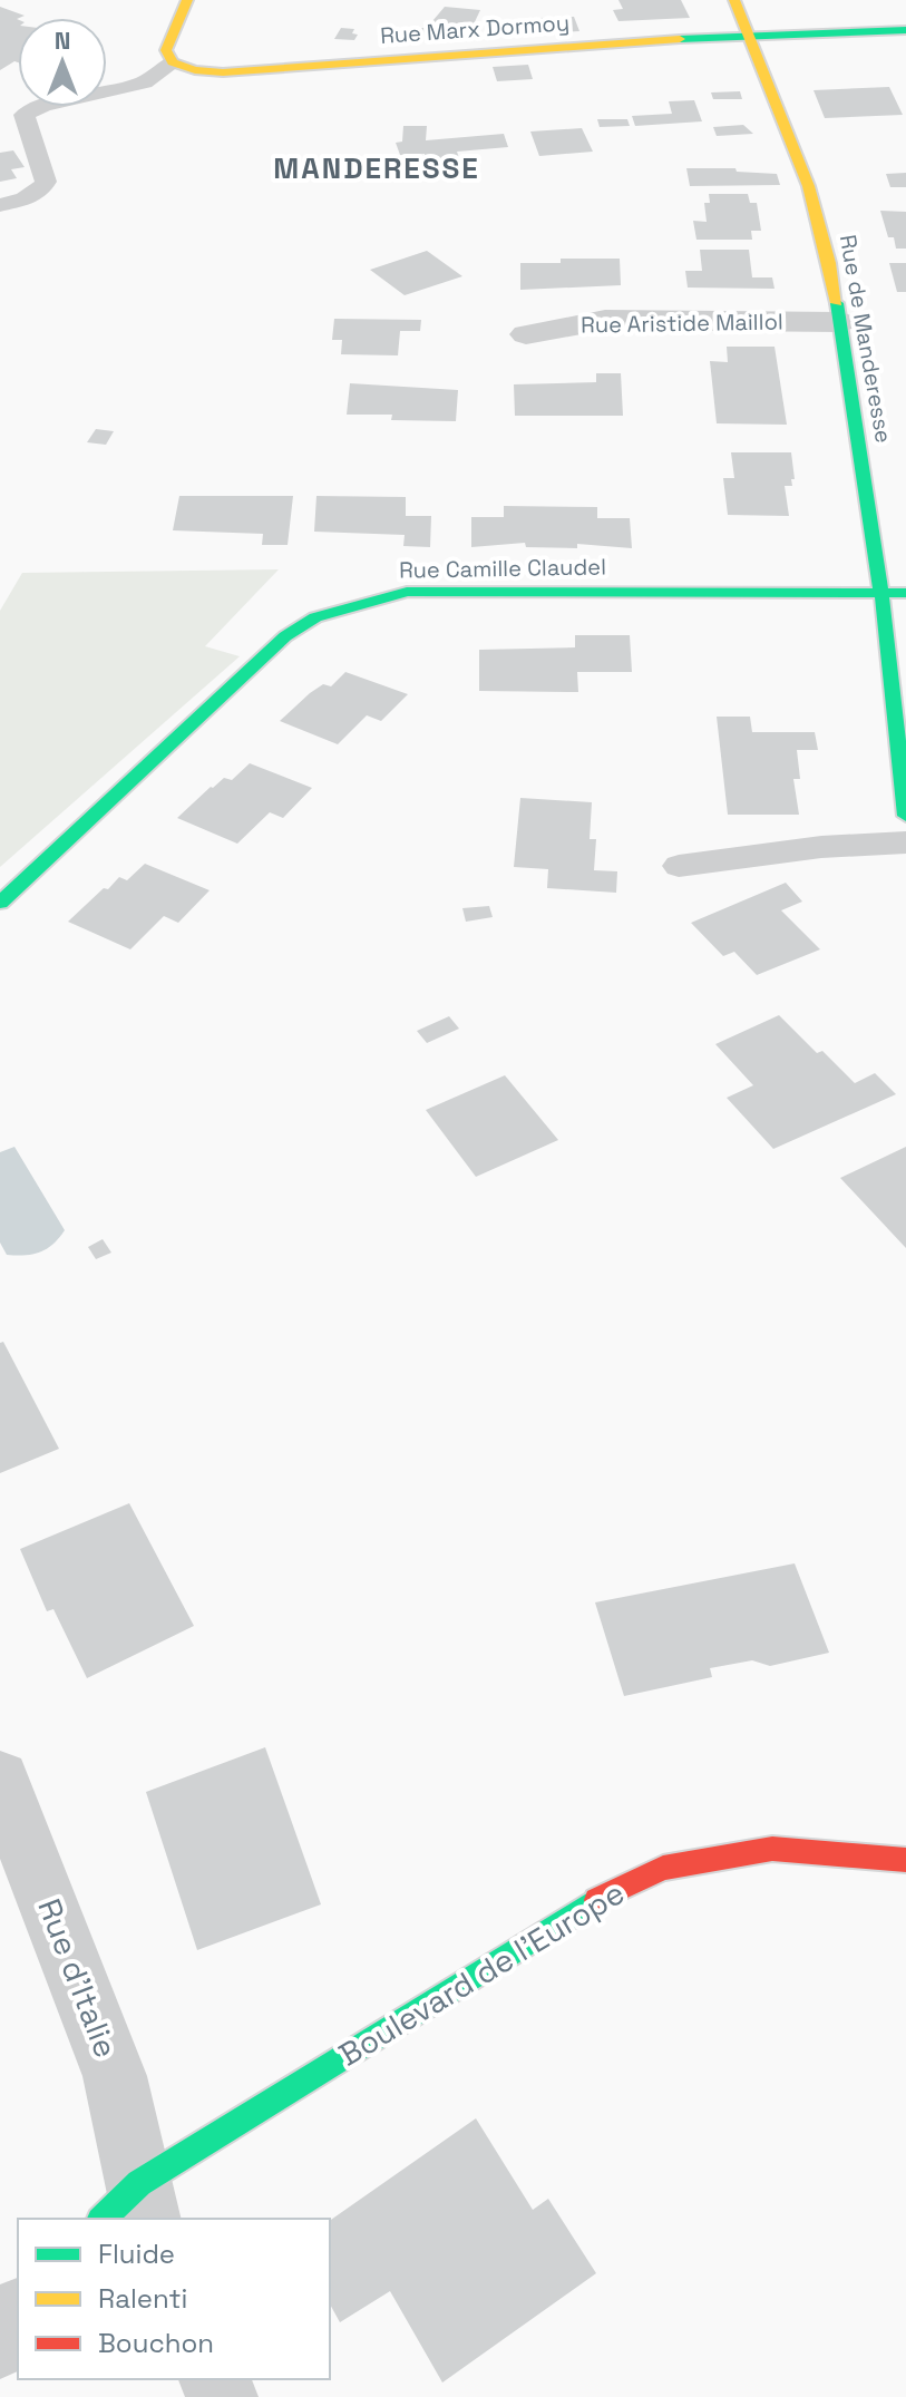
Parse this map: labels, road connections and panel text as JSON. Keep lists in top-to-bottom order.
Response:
{
  "streets": {
    "street": [
      "Rue Marx Dormoy",
      "Rue Aristide Maillol",
      "Rue de Manderesse",
      "Rue Camille Claudel",
      "Boulevard de l'Europe",
      "Rue d'Italie"
    ]
  },
  "crossings": [
    ["Rue Marx Dormoy", "Rue de Manderesse"],
    ["Rue Aristide Maillol", "Rue de Manderesse"],
    ["Rue de Manderesse", "Rue Camille Claudel"],
    ["Boulevard de l'Europe", "Rue d'Italie"]
  ],
  "districts": ["MANDERESSE"],
  "legend": ["Fluide", "Ralenti", "Bouchon"],
  "north": "top"
}
